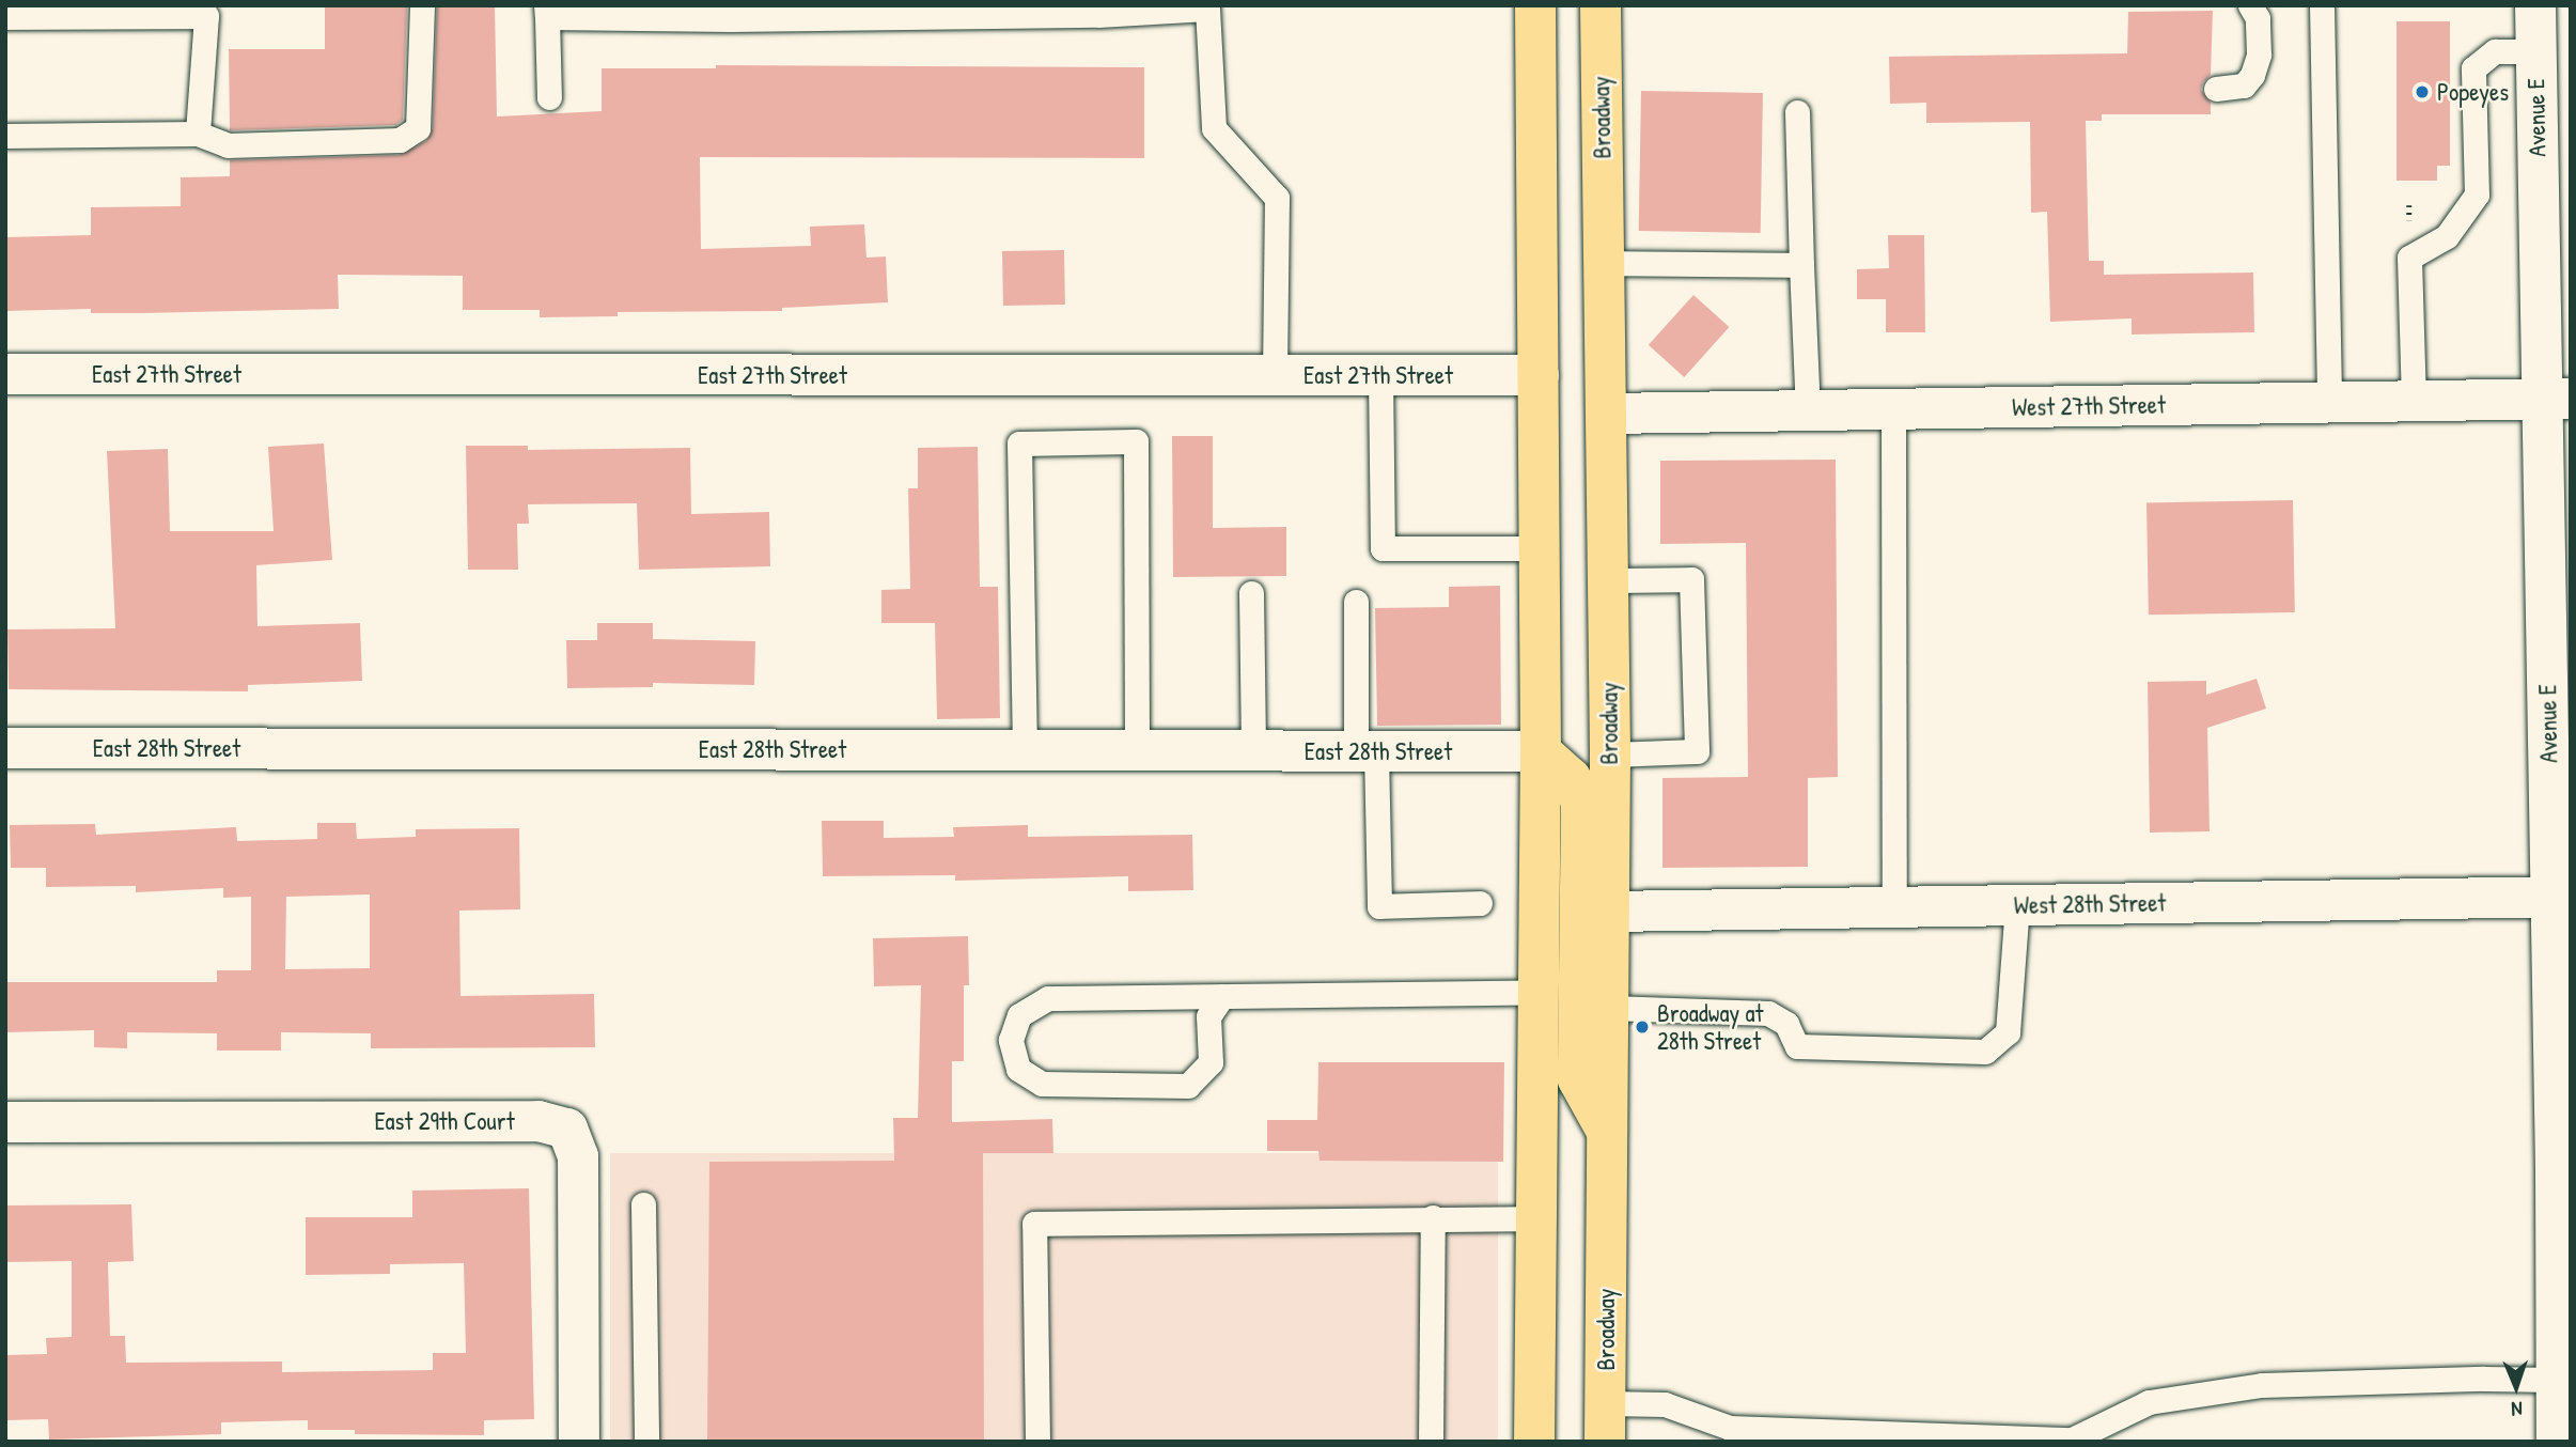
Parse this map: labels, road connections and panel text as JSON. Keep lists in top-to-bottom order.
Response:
{
  "streets": {
    "main road": ["Broadway"],
    "street": [
      "Avenue E",
      "East 27th Street",
      "West 27th Street",
      "East 28th Street",
      "West 28th Street",
      "East 29th Court"
    ]
  },
  "crossings": [
    ["Broadway", "West 27th Street"],
    ["Broadway", "West 28th Street"],
    ["Avenue E", "West 27th Street"],
    ["Avenue E", "West 28th Street"]
  ],
  "places": ["Popeyes", "Broadway at 28th Street"],
  "north": "bottom"
}
